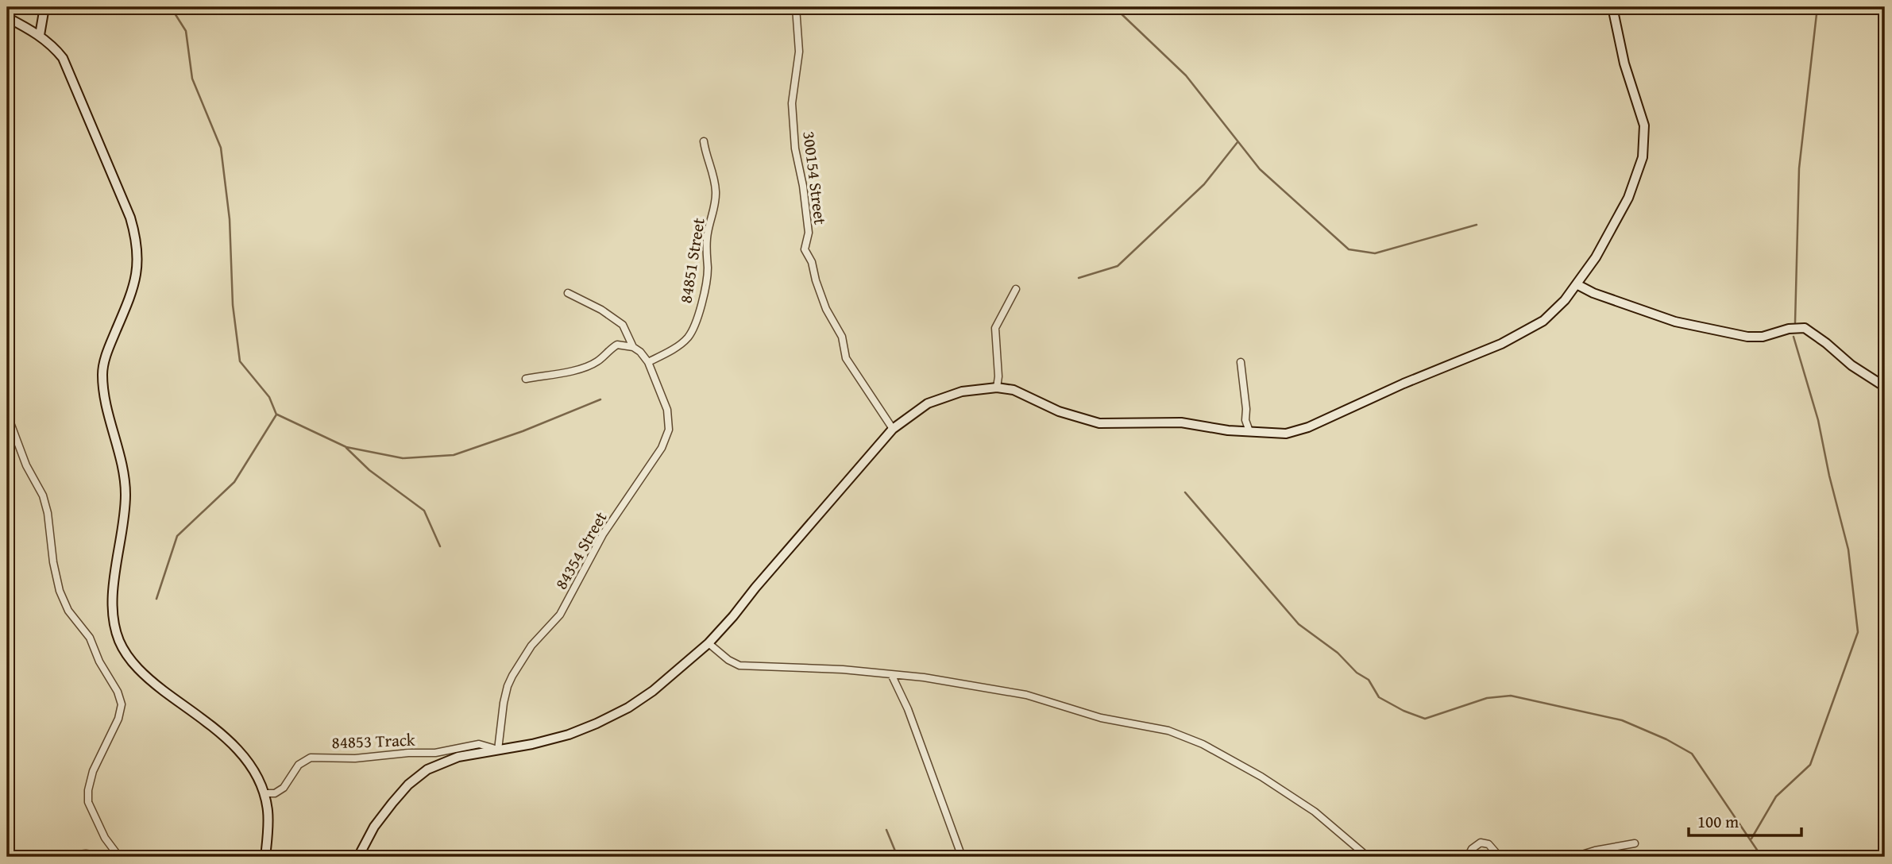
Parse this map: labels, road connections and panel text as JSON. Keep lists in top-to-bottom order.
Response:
{
  "streets": {
    "street": [
      "300154 Street",
      "84851 Street",
      "84354 Street",
      "84853 Track"
    ]
  },
  "crossings": [
    ["84851 Street", "84354 Street"],
    ["84354 Street", "84853 Track"]
  ],
  "scale_bar": "100 m"
}
